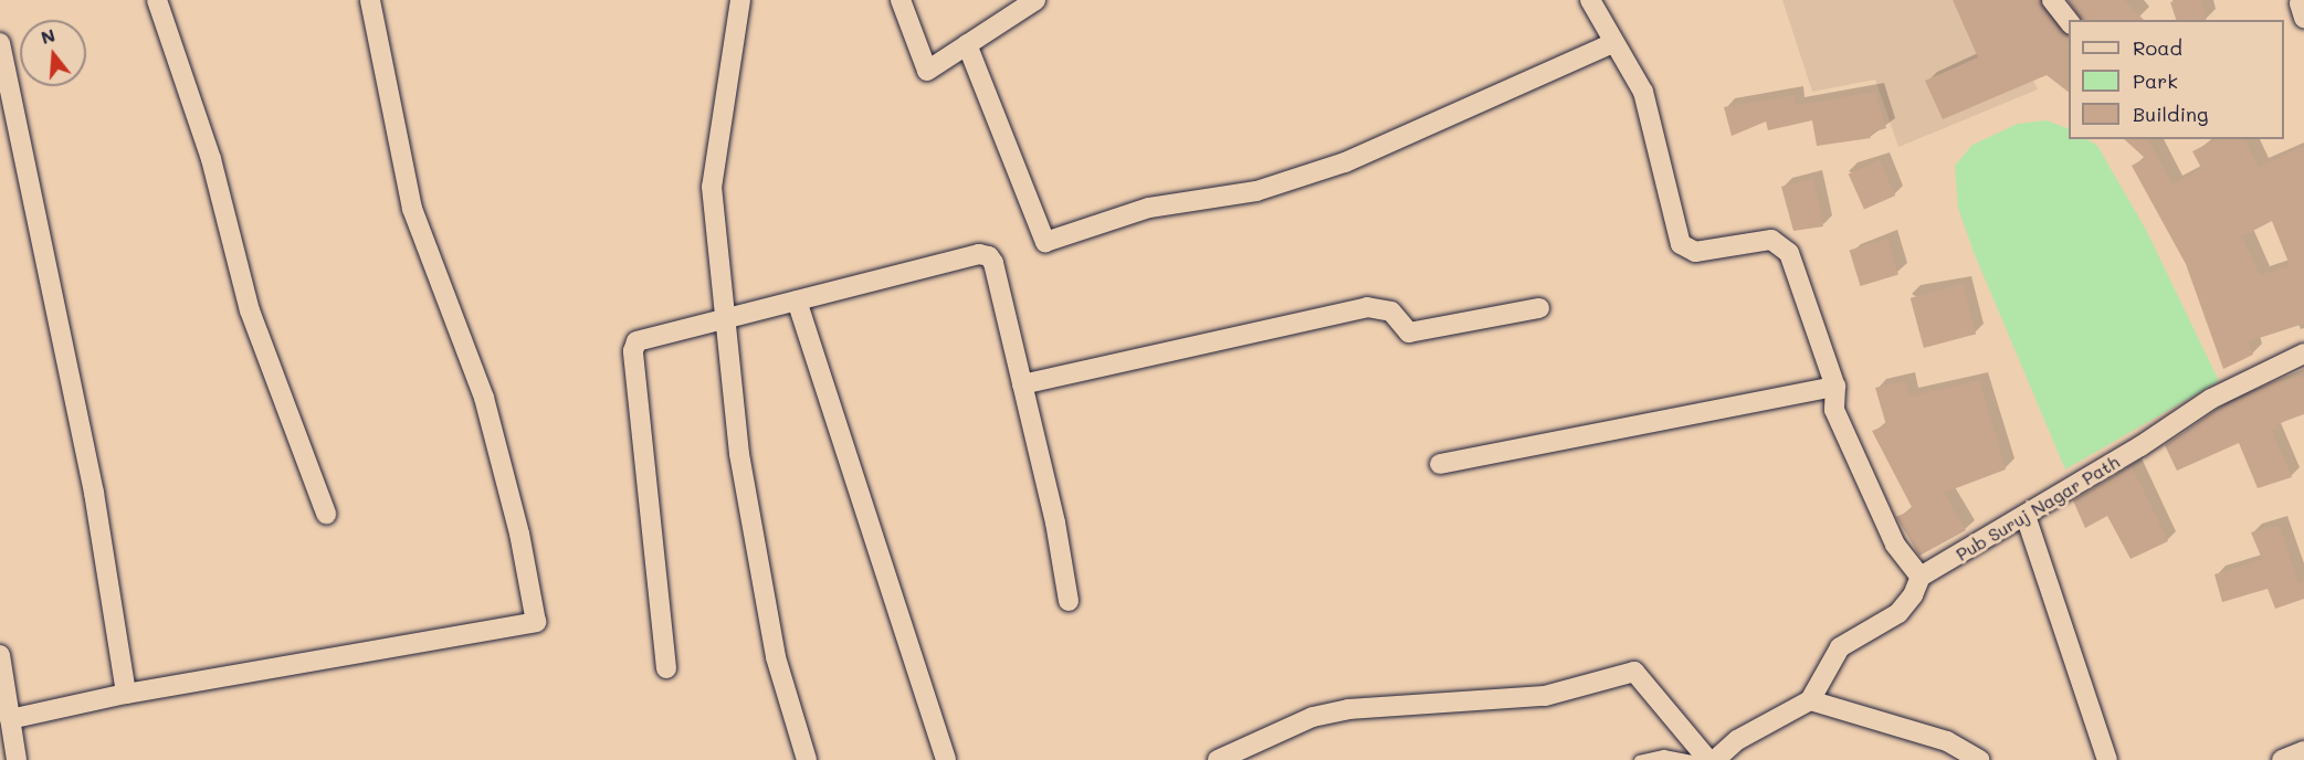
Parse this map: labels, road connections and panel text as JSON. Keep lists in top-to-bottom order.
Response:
{
  "streets": {
    "street": ["Pub Suruj Nagar Path"]
  },
  "legend": ["Road", "Park", "Building"],
  "north": "top"
}
